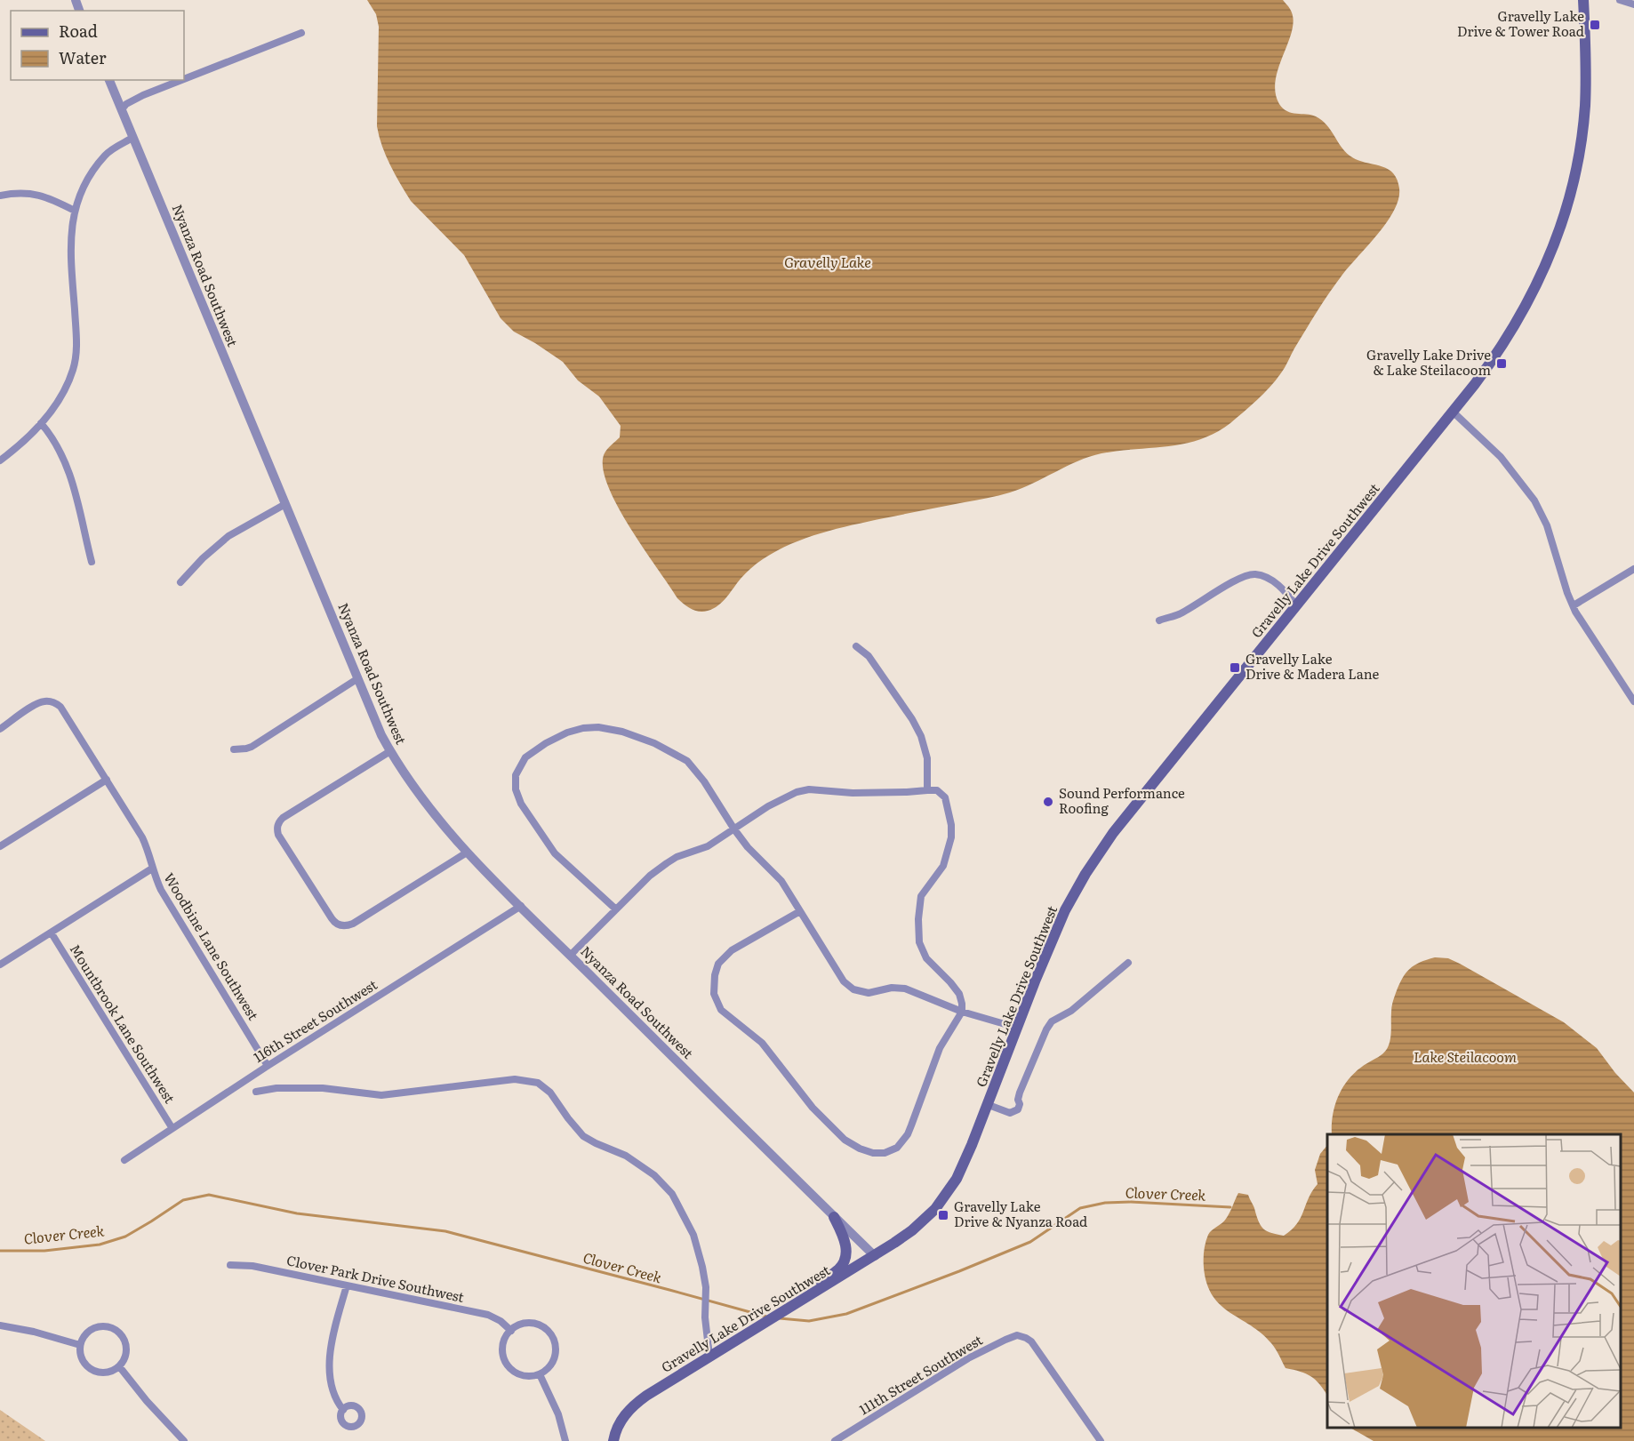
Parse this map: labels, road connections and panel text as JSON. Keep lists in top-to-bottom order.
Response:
{
  "streets": {
    "main road": ["Gravelly Lake Drive Southwest"],
    "street": [
      "Nyanza Road Southwest",
      "Woodbine Lane Southwest",
      "116th Street Southwest",
      "Mountbrook Lane Southwest",
      "Clover Park Drive Southwest",
      "111th Street Southwest"
    ]
  },
  "crossings": [
    ["Nyanza Road Southwest", "Gravelly Lake Drive Southwest"],
    ["Nyanza Road Southwest", "116th Street Southwest"],
    ["Woodbine Lane Southwest", "116th Street Southwest"],
    ["116th Street Southwest", "Mountbrook Lane Southwest"]
  ],
  "water": ["Gravelly Lake", "Lake Steilacoom", "Clover Creek"],
  "places": {
    "transit": [
      "Gravelly Lake Drive & Tower Road",
      "Gravelly Lake Drive & Lake Steilacoom",
      "Gravelly Lake Drive & Madera Lane",
      "Gravelly Lake Drive & Nyanza Road"
    ],
    "other": ["Sound Performance Roofing"]
  },
  "legend": ["Road", "Water"]
}
